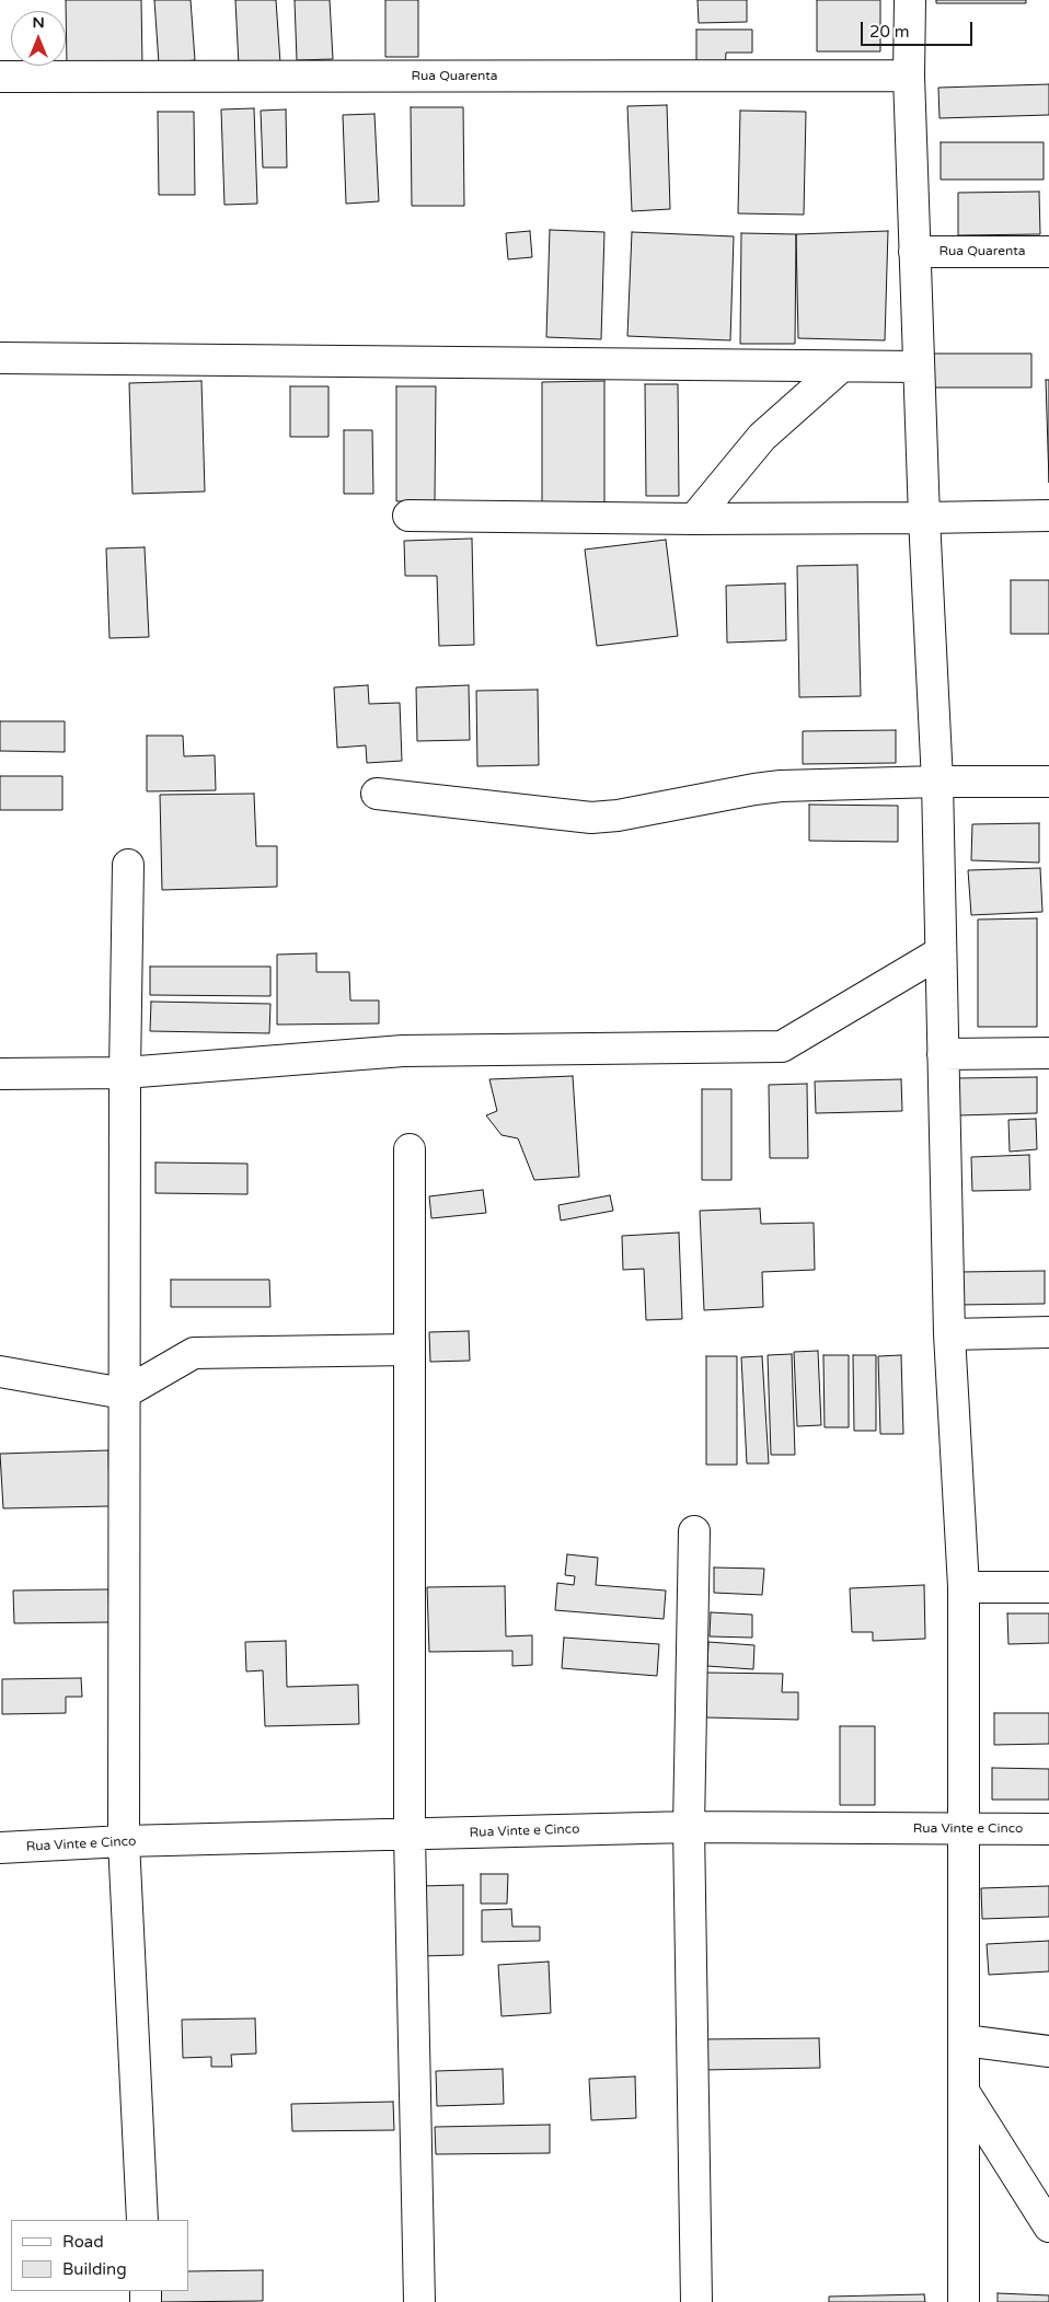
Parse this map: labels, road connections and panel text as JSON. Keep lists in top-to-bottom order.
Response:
{
  "streets": {
    "street": ["Rua Quarenta", "Rua Vinte e Cinco"]
  },
  "legend": ["Road", "Building"],
  "scale_bar": "20 m",
  "north": "top"
}
